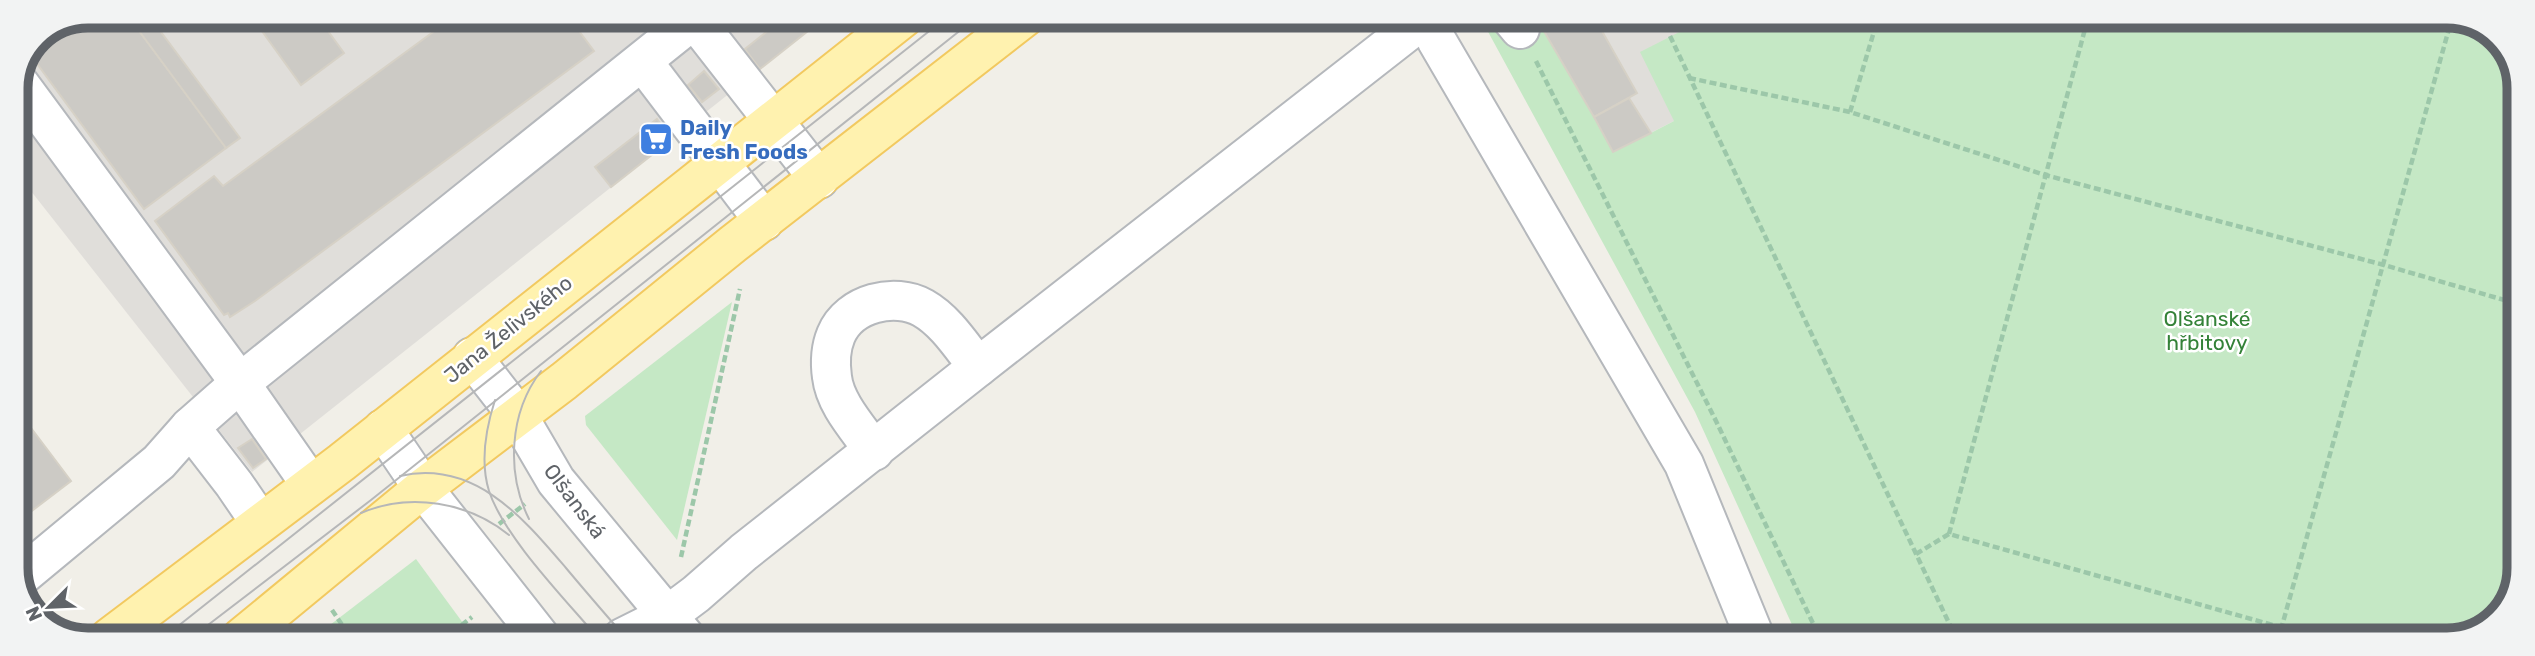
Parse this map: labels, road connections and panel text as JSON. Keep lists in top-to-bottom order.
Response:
{
  "streets": {
    "main road": ["Jana Želivského"],
    "street": ["Olšanská"]
  },
  "crossings": [
    ["Jana Želivského", "Olšanská"]
  ],
  "parks": ["Olšanské hřbitovy"],
  "places": {
    "supermarket": ["Daily Fresh Foods"]
  },
  "north": "bottom left"
}
